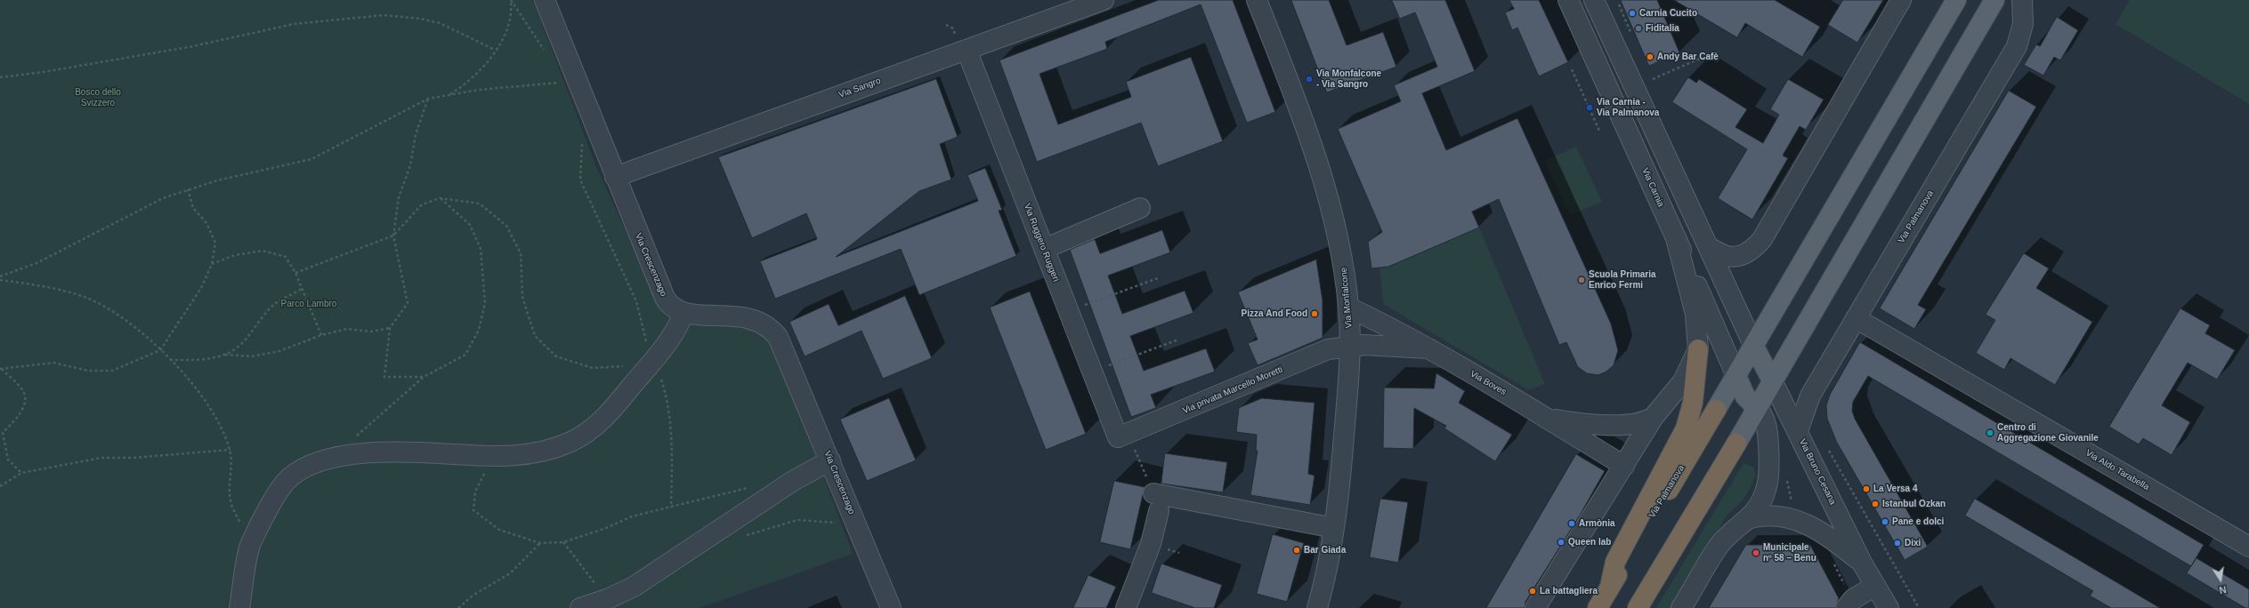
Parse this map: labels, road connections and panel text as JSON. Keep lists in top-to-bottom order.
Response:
{
  "streets": {
    "highway": ["Via Palmanova"],
    "street": [
      "Via Sangro",
      "Via Carnia",
      "Via Ruggero Ruggeri",
      "Via Crescenzago",
      "Via Monfalcone",
      "Via Boves",
      "Via privata Marcello Moretti",
      "Via Aldo Tarabella",
      "Via Bruno Cesana"
    ]
  },
  "crossings": [
    ["Via Sangro", "Via Ruggero Ruggeri"],
    ["Via Sangro", "Via Crescenzago"],
    ["Via Carnia", "Via Palmanova"],
    ["Via Palmanova", "Via Aldo Tarabella"],
    ["Via Palmanova", "Via Bruno Cesana"],
    ["Via Ruggero Ruggeri", "Via privata Marcello Moretti"],
    ["Via Monfalcone", "Via Boves"],
    ["Via Monfalcone", "Via privata Marcello Moretti"],
    ["Via Boves", "Via privata Marcello Moretti"]
  ],
  "parks": ["Bosco dello Svizzero", "Parco Lambro"],
  "places": [
    "Carnia Cucito",
    "Fiditalia",
    "Andy Bar Cafè",
    "Via Monfalcone - Via Sangro",
    "Via Carnia - Via Palmanova",
    "Scuola Primaria Enrico Fermi",
    "Pizza And Food",
    "Centro di Aggregazione Giovanile",
    "La Versa 4",
    "Istanbul Ozkan",
    "Pane e dolci",
    "Armònia",
    "Queen lab",
    "Dixi",
    "Bar Giada",
    "Municipale nº 58 – Benu",
    "La battagliera"
  ],
  "north": "bottom"
}
